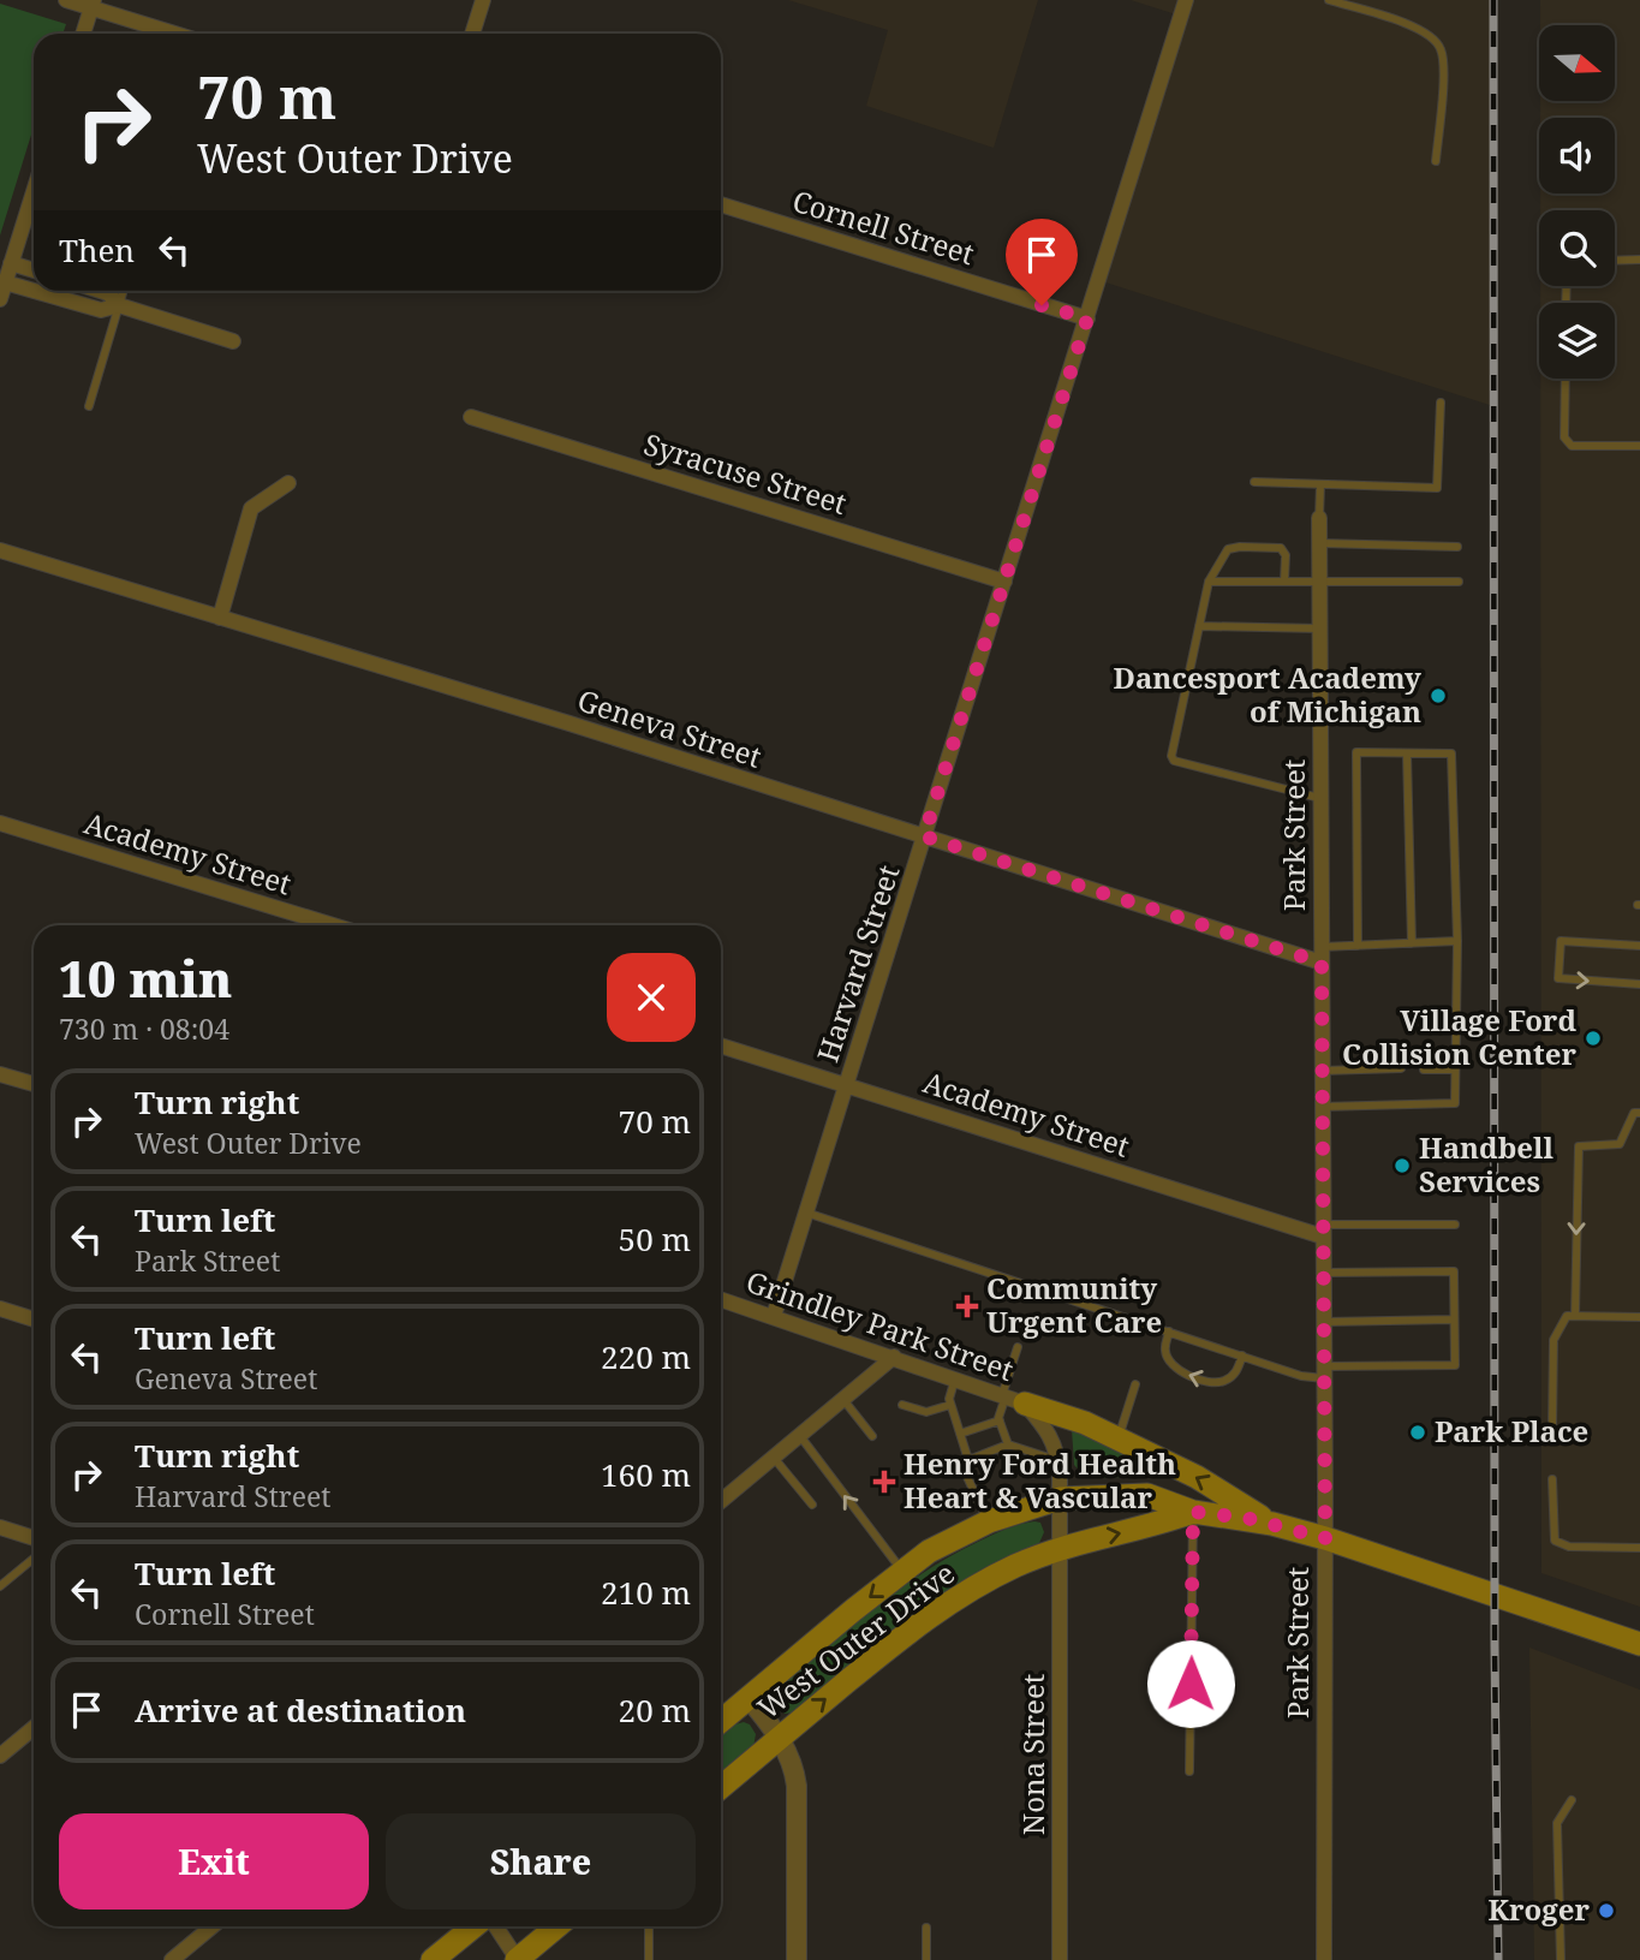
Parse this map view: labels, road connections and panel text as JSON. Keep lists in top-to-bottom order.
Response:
{
  "streets": {
    "main road": ["West Outer Drive"],
    "street": [
      "Cornell Street",
      "Syracuse Street",
      "Geneva Street",
      "Park Street",
      "Academy Street",
      "Harvard Street",
      "Grindley Park Street",
      "Nona Street"
    ]
  },
  "crossings": [
    ["Cornell Street", "Harvard Street"],
    ["Syracuse Street", "Harvard Street"],
    ["Geneva Street", "Park Street"],
    ["Geneva Street", "Harvard Street"],
    ["Park Street", "Academy Street"],
    ["Park Street", "West Outer Drive"],
    ["Academy Street", "Harvard Street"],
    ["Harvard Street", "Grindley Park Street"],
    ["Grindley Park Street", "West Outer Drive"],
    ["Grindley Park Street", "Nona Street"],
    ["West Outer Drive", "Nona Street"]
  ],
  "places": {
    "other": [
      "Dancesport Academy of Michigan",
      "Village Ford Collision Center",
      "Handbell Services",
      "Park Place",
      "Kroger"
    ],
    "health": ["Community Urgent Care", "Henry Ford Health Heart & Vascular"]
  },
  "north": "right",
  "page": {
    "turn": ["70 m", "West Outer Drive"],
    "then": "Then",
    "heading": ["10 min", "730 m · 08:04"],
    "list": [
      {
        "name": "Turn right",
        "note": "West Outer Drive",
        "value": "70 m"
      },
      {
        "name": "Turn left",
        "note": "Park Street",
        "value": "50 m"
      },
      {
        "name": "Turn left",
        "note": "Geneva Street",
        "value": "220 m"
      },
      {
        "name": "Turn right",
        "note": "Harvard Street",
        "value": "160 m"
      },
      {
        "name": "Turn left",
        "note": "Cornell Street",
        "value": "210 m"
      },
      {
        "name": "Arrive at destination",
        "value": "20 m"
      }
    ],
    "buttons": ["Exit", "Share"]
  }
}
